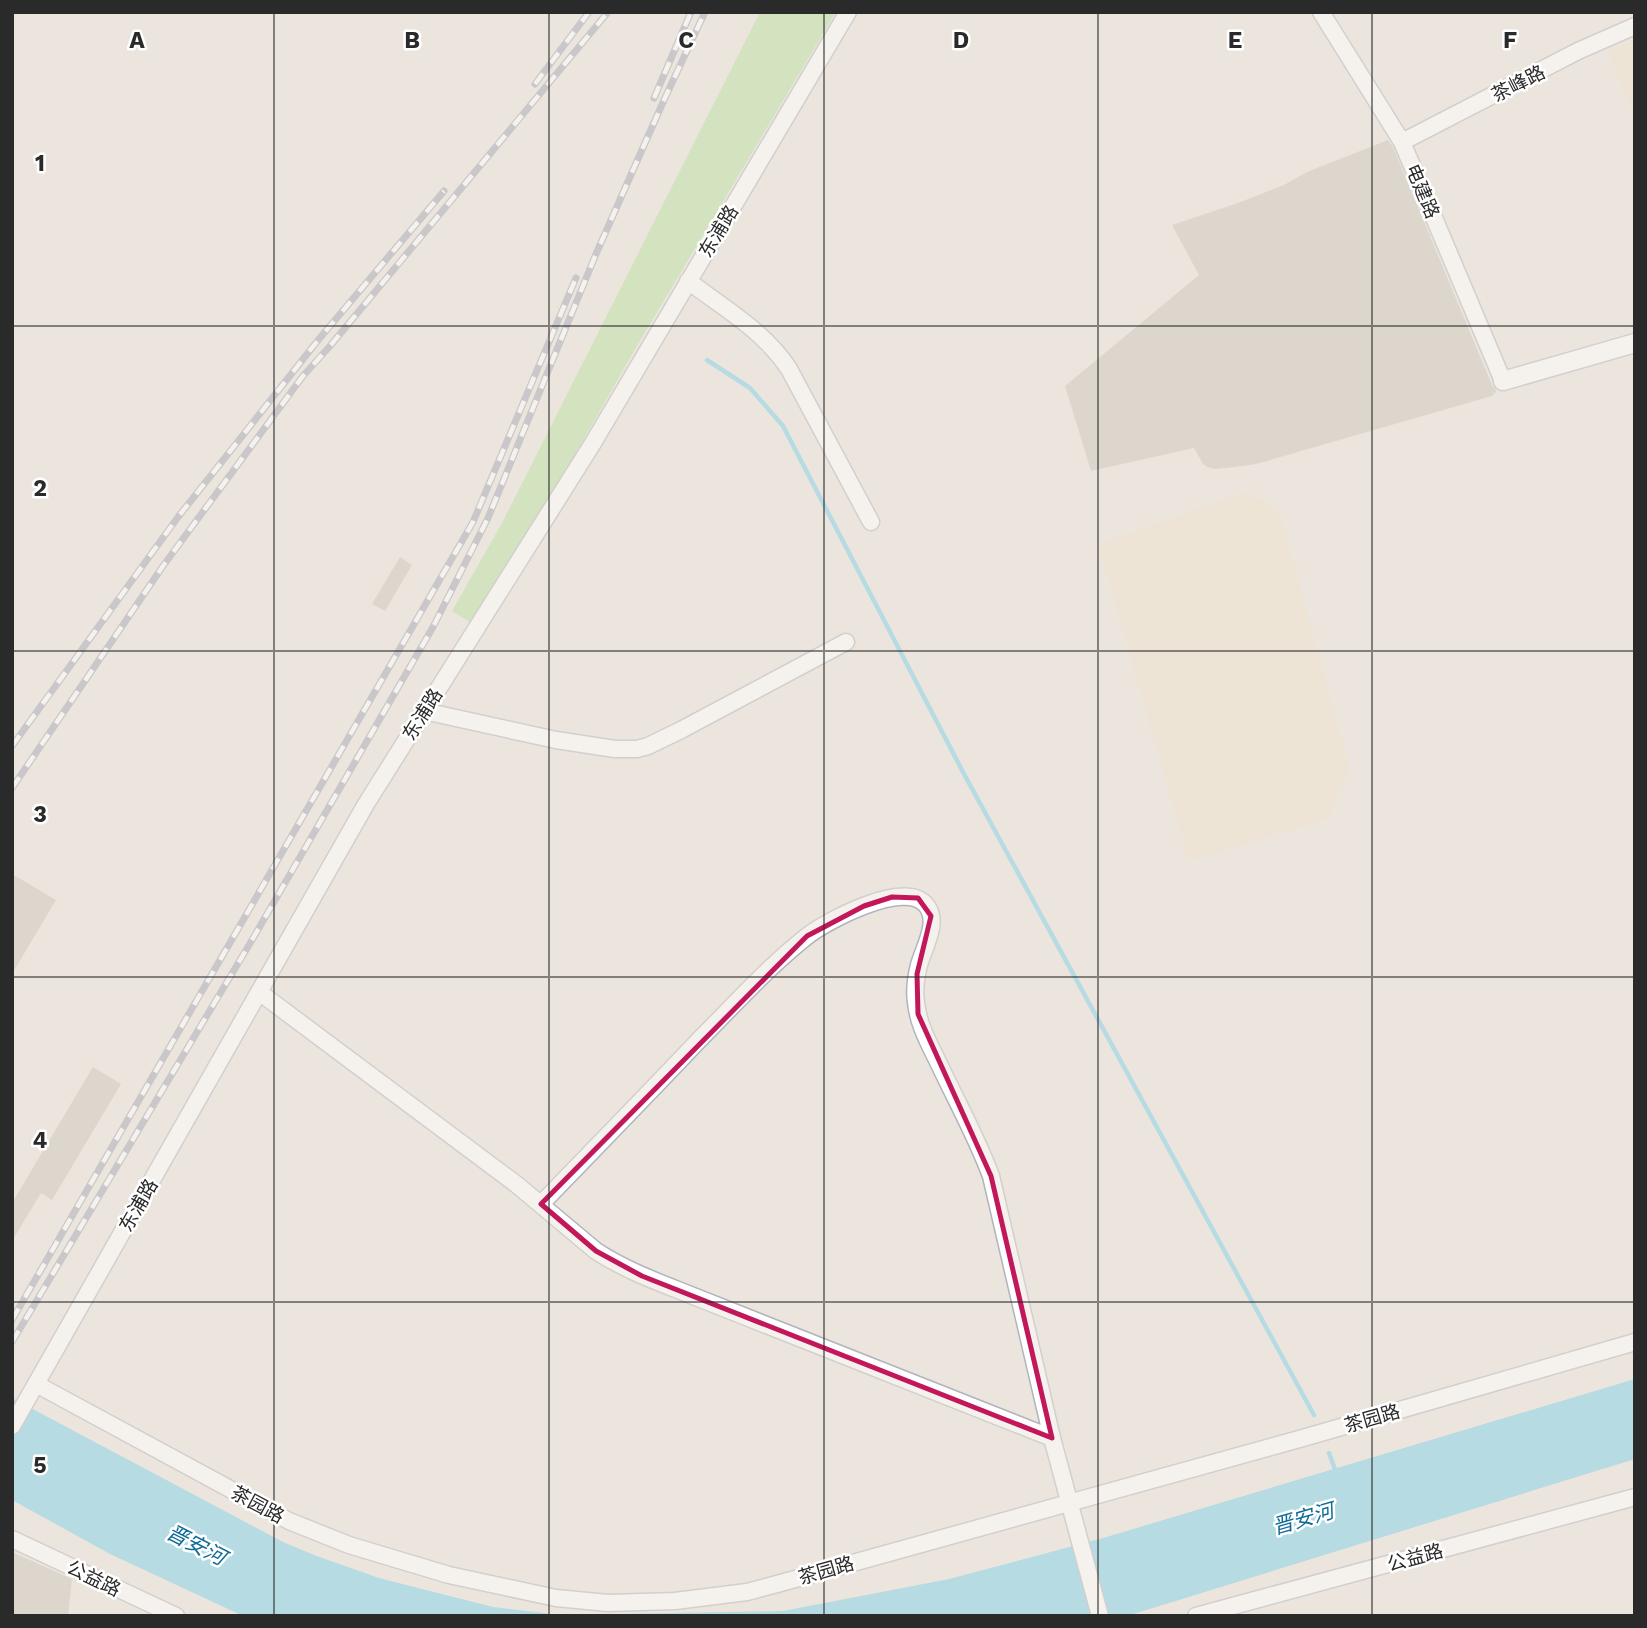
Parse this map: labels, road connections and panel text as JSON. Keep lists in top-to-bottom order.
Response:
{
  "streets": {
    "street": [
      "茶峰路",
      "电建路",
      "东浦路",
      "茶园路",
      "公益路"
    ]
  },
  "crossings": [
    ["茶峰路", "电建路"],
    ["东浦路", "茶园路"]
  ],
  "water": ["晋安河"],
  "grid": {
    "columns": [
      "A",
      "B",
      "C",
      "D",
      "E",
      "F"
    ],
    "rows": [
      "1",
      "2",
      "3",
      "4",
      "5"
    ]
  }
}
